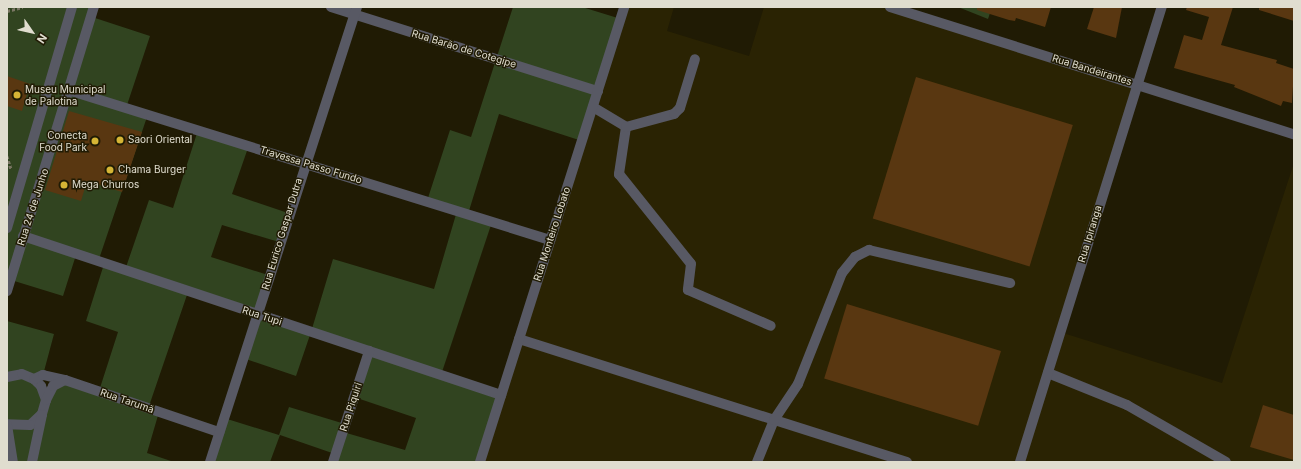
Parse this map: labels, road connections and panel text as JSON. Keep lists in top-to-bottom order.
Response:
{
  "streets": {
    "street": [
      "Rua Barão de Cotegipe",
      "Rua Bandeirantes",
      "Travessa Passo Fundo",
      "Rua 24 de Junho",
      "Rua Eurico Gaspar Dutra",
      "Rua Monteiro Lobato",
      "Rua Ipiranga",
      "Rua Tupi",
      "Rua Tarumã",
      "Rua Piquiri"
    ]
  },
  "crossings": [
    ["Rua Barão de Cotegipe", "Rua Eurico Gaspar Dutra"],
    ["Rua Barão de Cotegipe", "Rua Monteiro Lobato"],
    ["Rua Bandeirantes", "Rua Ipiranga"],
    ["Travessa Passo Fundo", "Rua 24 de Junho"],
    ["Travessa Passo Fundo", "Rua Eurico Gaspar Dutra"],
    ["Travessa Passo Fundo", "Rua Monteiro Lobato"],
    ["Rua 24 de Junho", "Rua Tupi"],
    ["Rua Eurico Gaspar Dutra", "Rua Tupi"],
    ["Rua Eurico Gaspar Dutra", "Rua Tarumã"],
    ["Rua Monteiro Lobato", "Rua Tupi"],
    ["Rua Tupi", "Rua Piquiri"]
  ],
  "places": [
    "Museu Municipal de Palotina",
    "Saori Oriental",
    "Conecta Food Park",
    "Chama Burger",
    "Mega Churros"
  ],
  "north": "bottom right"
}
